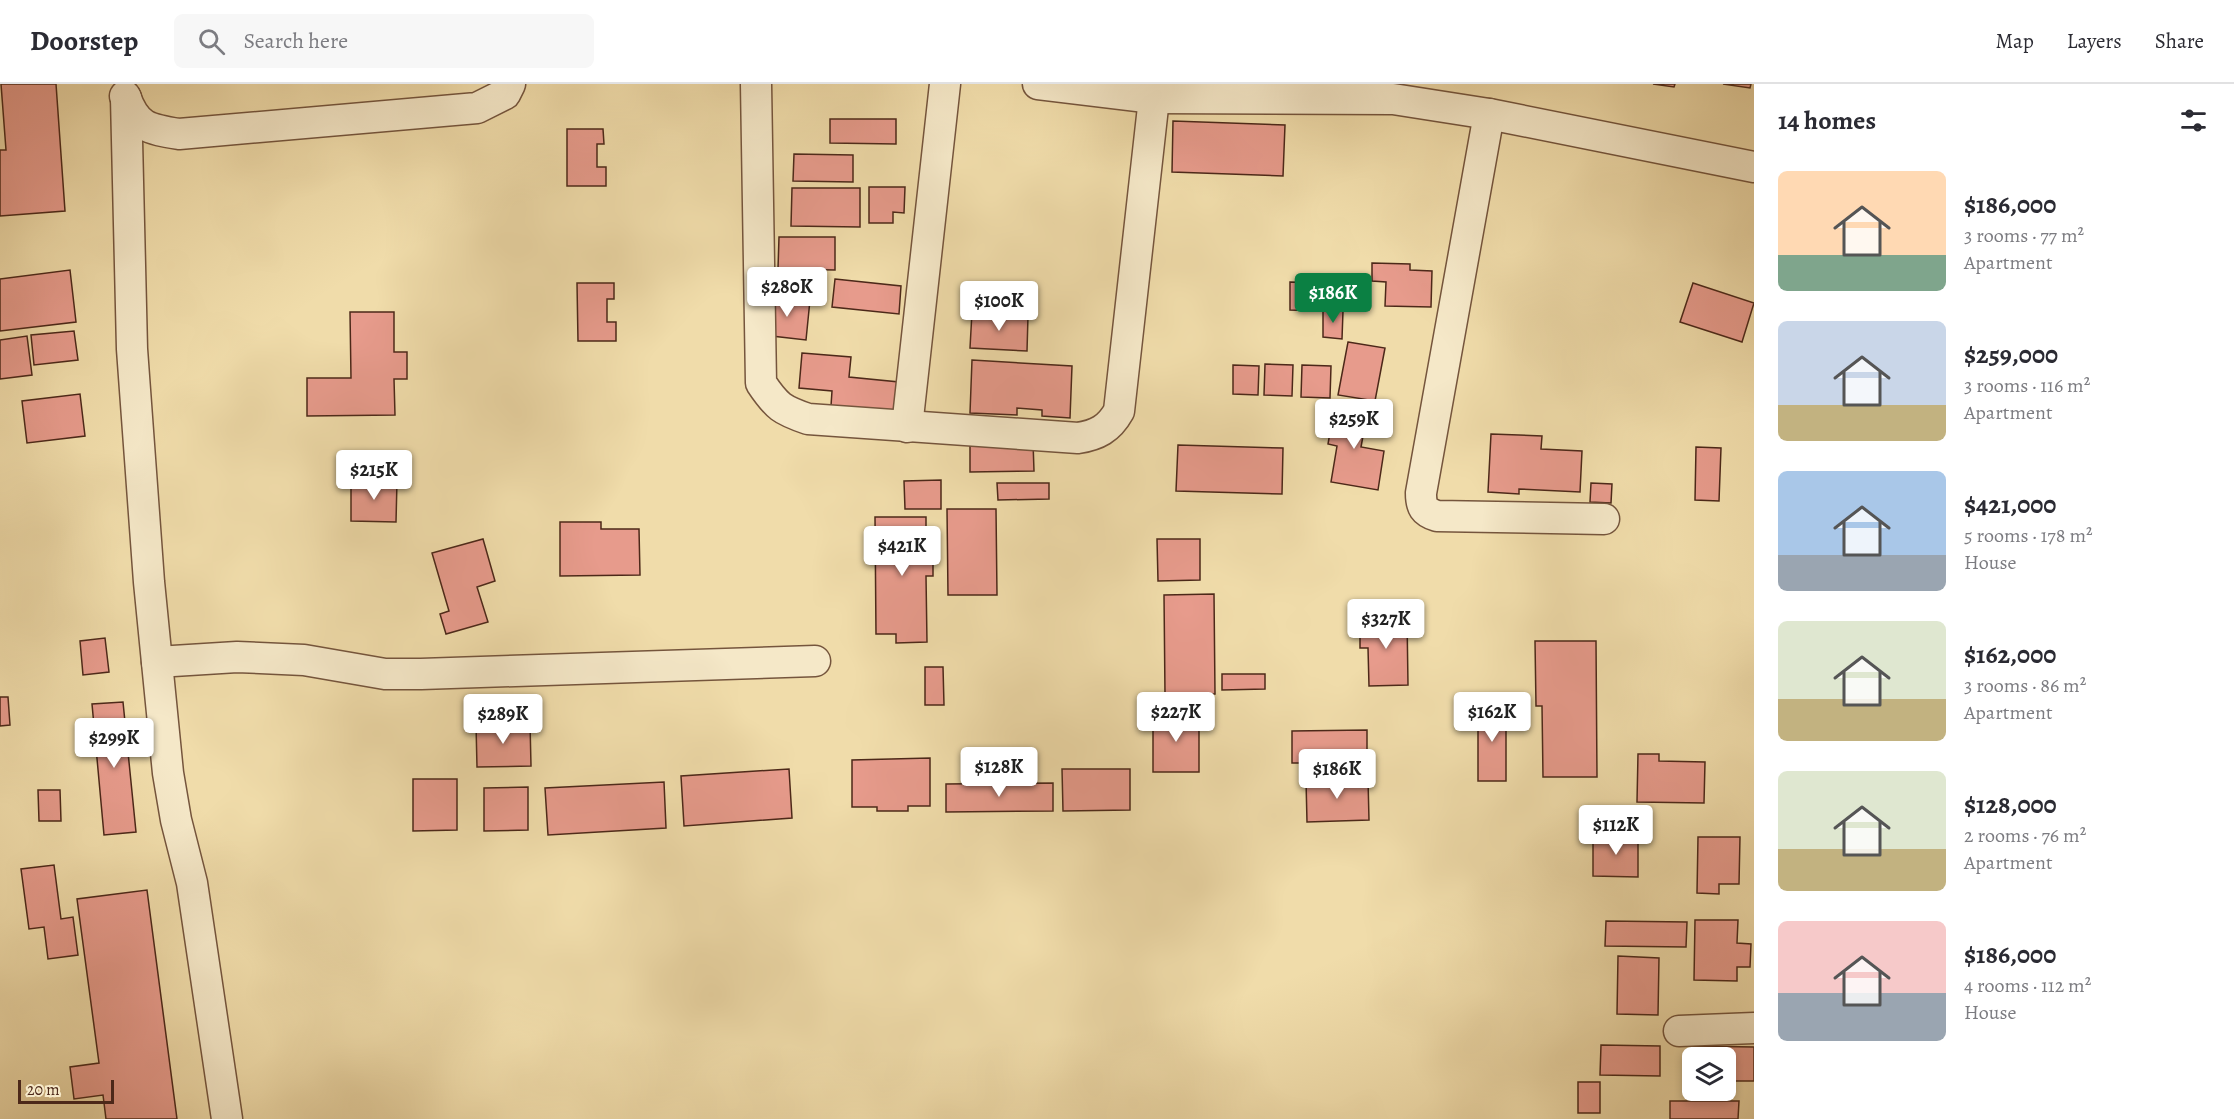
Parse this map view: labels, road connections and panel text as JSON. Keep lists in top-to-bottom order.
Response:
{
  "scale_bar": "20 m",
  "page": {
    "header": "Doorstep",
    "search": "Search here",
    "nav": ["Map", "Layers", "Share"],
    "heading": "14 homes",
    "list": [
      {
        "name": "$186,000",
        "note": "3 rooms · 77 m² · Apartment"
      },
      {
        "name": "$259,000",
        "note": "3 rooms · 116 m² · Apartment"
      },
      {
        "name": "$421,000",
        "note": "5 rooms · 178 m² · House"
      },
      {
        "name": "$162,000",
        "note": "3 rooms · 86 m² · Apartment"
      },
      {
        "name": "$128,000",
        "note": "2 rooms · 76 m² · Apartment"
      },
      {
        "name": "$186,000",
        "note": "4 rooms · 112 m² · House"
      }
    ],
    "price": [
      "$280K",
      "$186K",
      "$100K",
      "$259K",
      "$215K",
      "$421K",
      "$327K",
      "$227K",
      "$162K",
      "$289K",
      "$299K",
      "$128K",
      "$186K",
      "$112K"
    ],
    "scale": "20 m"
  }
}
